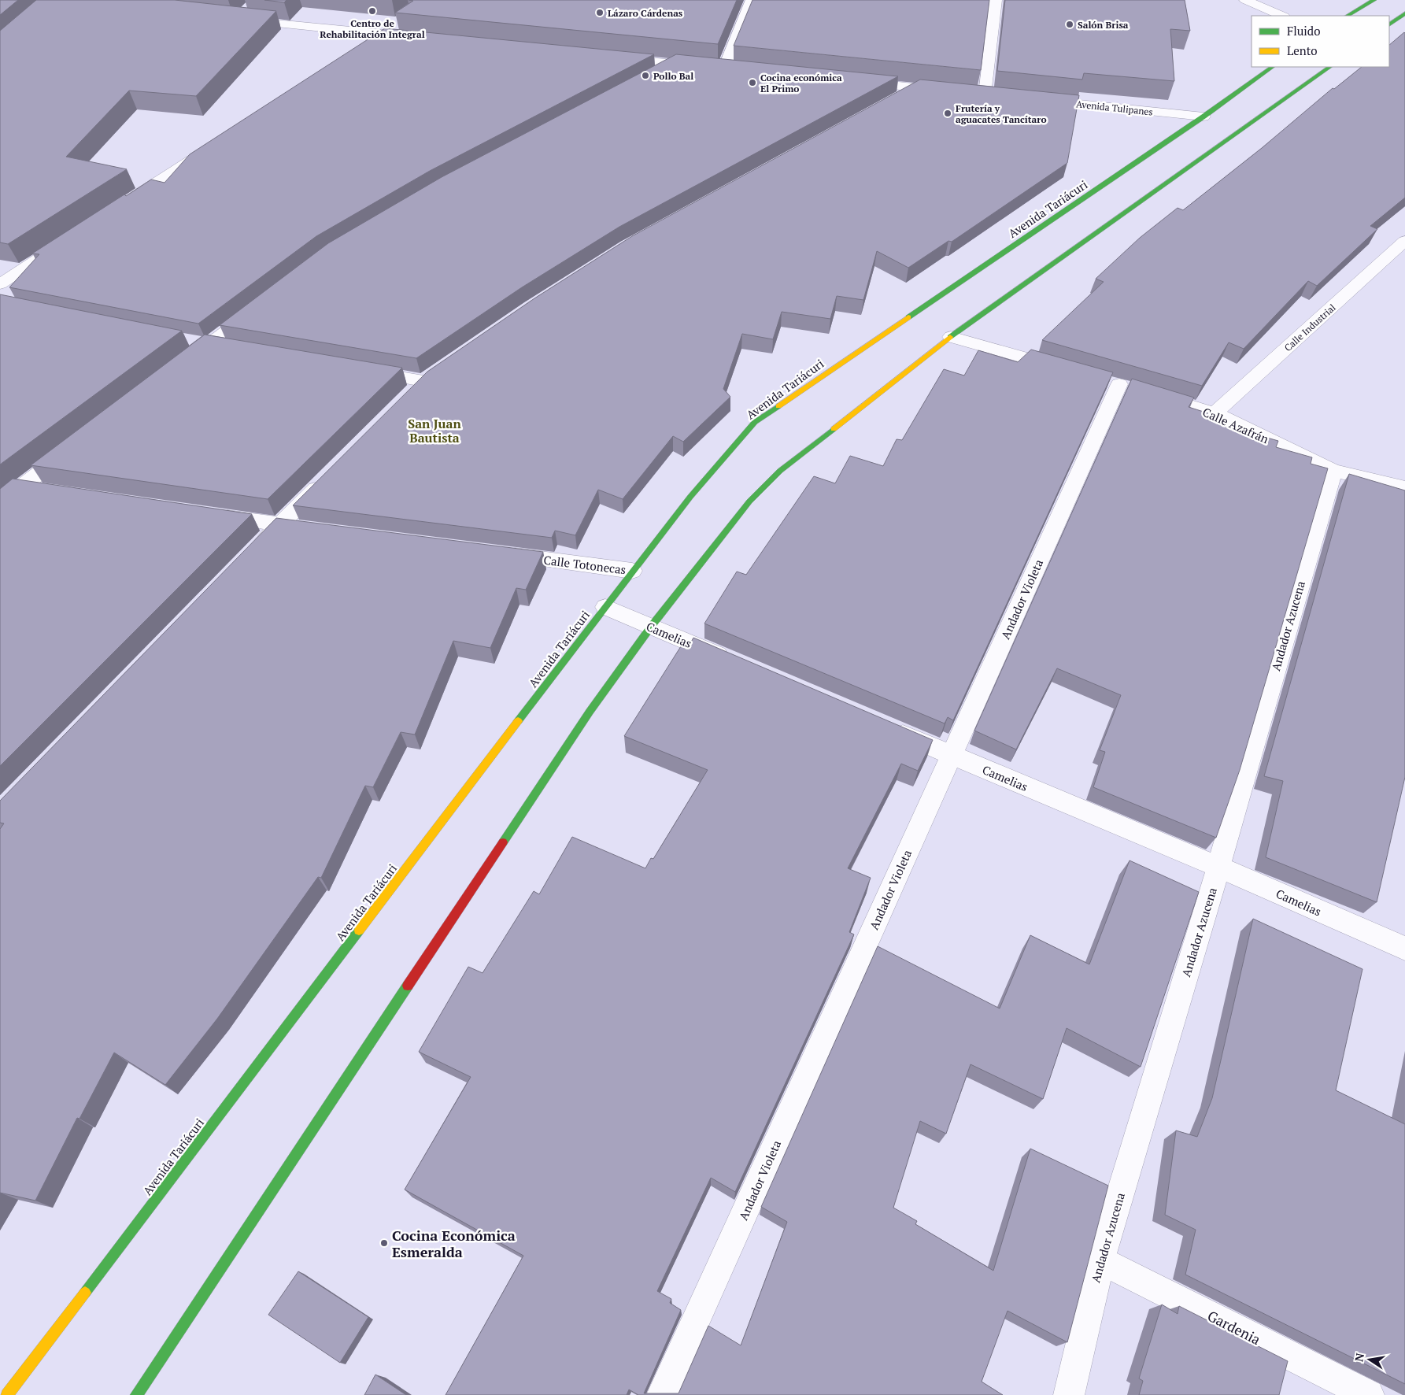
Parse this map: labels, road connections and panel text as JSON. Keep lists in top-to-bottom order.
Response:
{
  "streets": {
    "street": [
      "Avenida Tulipanes",
      "Avenida Tariácuri",
      "Calle Industrial",
      "Calle Azafrán",
      "Calle Totonecas",
      "Andador Violeta",
      "Andador Azucena",
      "Camelias",
      "Gardenia"
    ]
  },
  "crossings": [
    ["Avenida Tulipanes", "Avenida Tariácuri"],
    ["Avenida Tariácuri", "Calle Totonecas"],
    ["Avenida Tariácuri", "Camelias"],
    ["Calle Industrial", "Calle Azafrán"],
    ["Calle Azafrán", "Andador Violeta"],
    ["Calle Azafrán", "Andador Azucena"],
    ["Andador Violeta", "Camelias"],
    ["Andador Azucena", "Camelias"],
    ["Andador Azucena", "Gardenia"]
  ],
  "districts": ["San Juan Bautista"],
  "places": [
    "Centro de Rehabilitación Integral",
    "Lázaro Cárdenas",
    "Salón Brisa",
    "Pollo Bal",
    "Cocina económica El Primo",
    "Frutería y aguacates Tancítaro",
    "Cocina Económica Esmeralda"
  ],
  "legend": ["Fluido", "Lento"],
  "north": "left"
}
